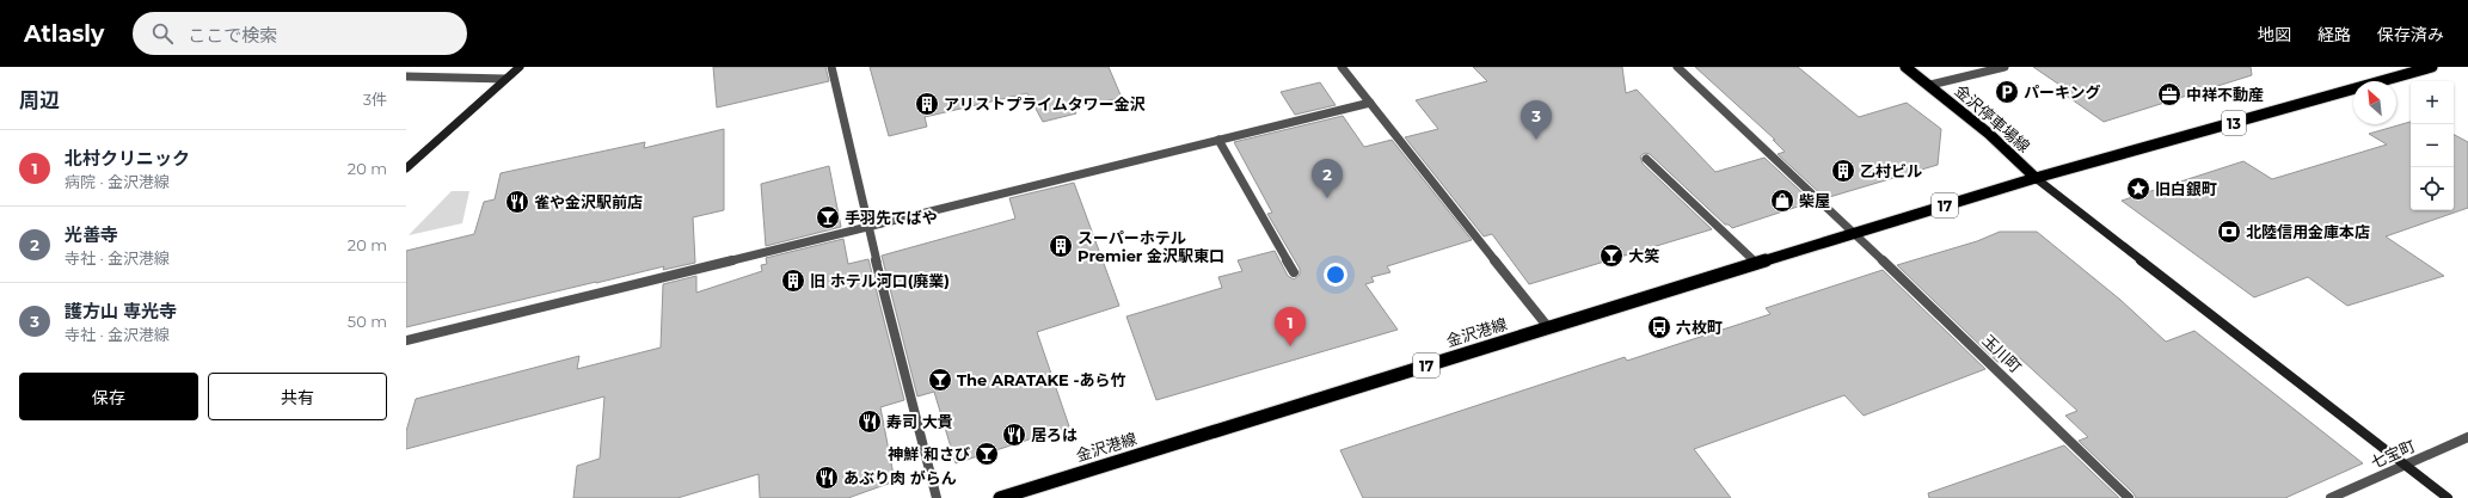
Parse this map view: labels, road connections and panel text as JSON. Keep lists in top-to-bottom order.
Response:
{
  "streets": {
    "main road": [
      "金沢停車場線",
      "13",
      "17",
      "金沢港線"
    ],
    "street": ["玉川町", "七宝町"]
  },
  "crossings": [
    ["金沢停車場線", "13"],
    ["金沢停車場線", "17"],
    ["13", "17"],
    ["17", "金沢港線"],
    ["17", "玉川町"],
    ["金沢港線", "玉川町"]
  ],
  "places": {
    "parking": ["パーキング"],
    "office": ["中祥不動産"],
    "building": [
      "アリストプライムタワー金沢",
      "乙村ビル",
      "スーパーホテル Premier 金沢駅東口",
      "旧 ホテル河口(廃業)"
    ],
    "place": ["旧白銀町"],
    "shop": ["柴屋"],
    "restaurant": [
      "雀や金沢駅前店",
      "寿司 大貴",
      "居ろは",
      "あぶり肉 がらん"
    ],
    "bar": [
      "手羽先てばや",
      "大笑",
      "The ARATAKE -あら竹",
      "神鮮 和さび"
    ],
    "bank": ["北陸信用金庫本店"],
    "bus stop": ["六枚町"]
  },
  "north": "top left",
  "page": {
    "header": "Atlasly",
    "search": "ここで検索",
    "nav": ["地図", "経路", "保存済み"],
    "heading": ["周辺", "3件"],
    "map_buttons": ["+", "−"],
    "pins": ["3", "2", "1"],
    "list": [
      {
        "mark": "1",
        "name": "北村クリニック",
        "note": "病院 · 金沢港線",
        "value": "20 m"
      },
      {
        "mark": "2",
        "name": "光善寺",
        "note": "寺社 · 金沢港線",
        "value": "20 m"
      },
      {
        "mark": "3",
        "name": "護方山 専光寺",
        "note": "寺社 · 金沢港線",
        "value": "50 m"
      }
    ],
    "buttons": ["保存", "共有"]
  }
}
